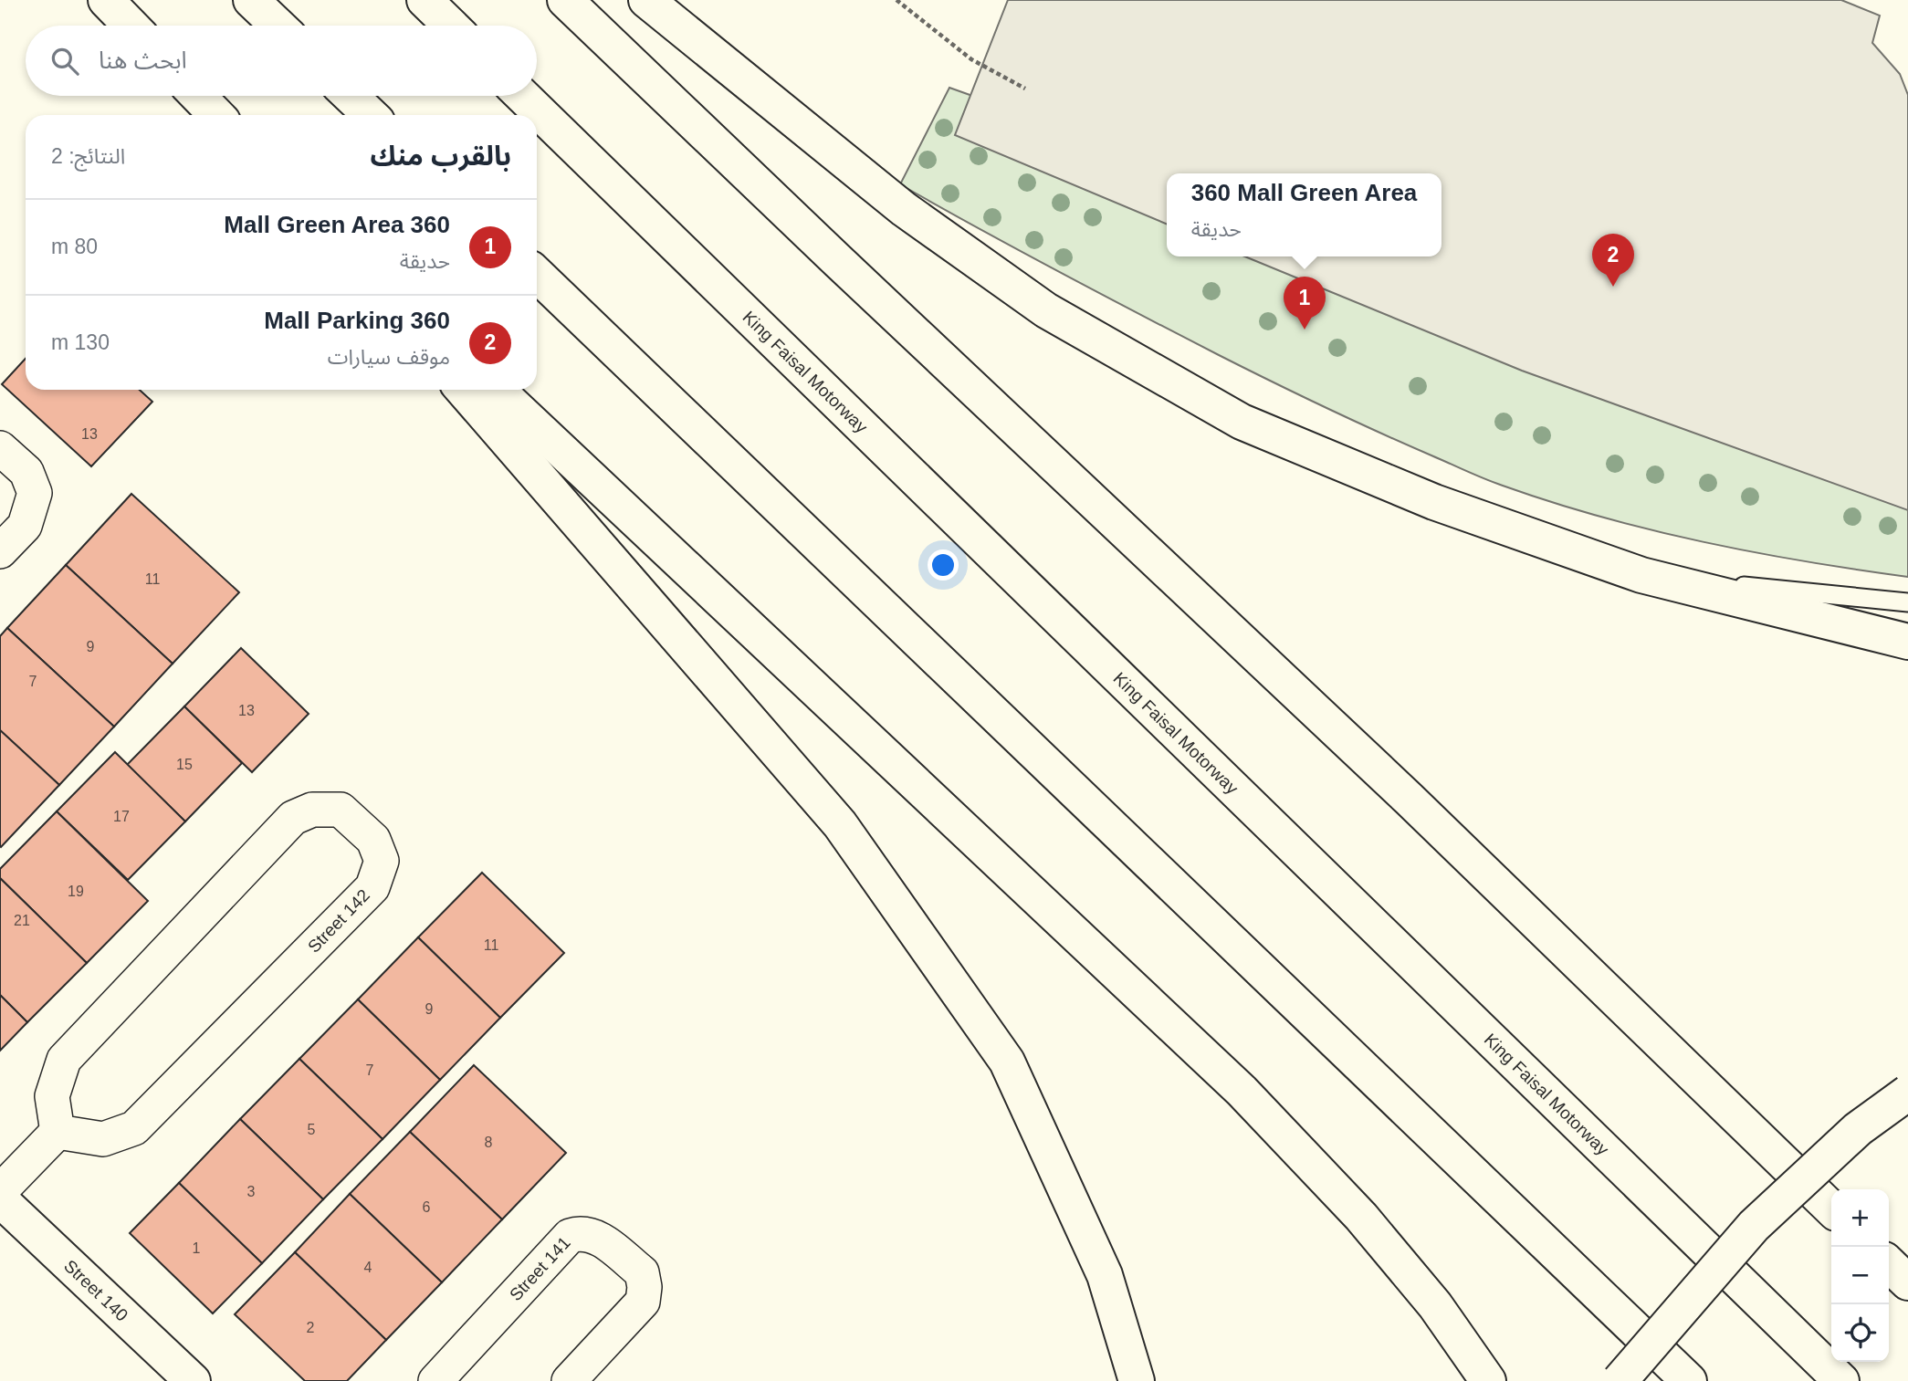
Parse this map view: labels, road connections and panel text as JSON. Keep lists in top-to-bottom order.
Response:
{
  "streets": {
    "main road": ["King Faisal Motorway", "Street 140"],
    "street": ["Street 142", "Street 141"]
  },
  "house_numbers": [
    "13",
    "11",
    "9",
    "7",
    "13",
    "15",
    "17",
    "19",
    "21",
    "11",
    "9",
    "7",
    "5",
    "8",
    "3",
    "6",
    "1",
    "4",
    "2"
  ],
  "page": {
    "search": "ابحث هنا",
    "heading": ["بالقرب منك", "النتائج: 2"],
    "popup": ["360 Mall Green Area", "حديقة"],
    "list": [
      {
        "mark": "1",
        "name": "360 Mall Green Area",
        "note": "حديقة",
        "value": "80 m"
      },
      {
        "mark": "2",
        "name": "360 Mall Parking",
        "note": "موقف سيارات",
        "value": "130 m"
      }
    ],
    "pins": ["2", "1"],
    "map_buttons": ["+", "−"]
  }
}
